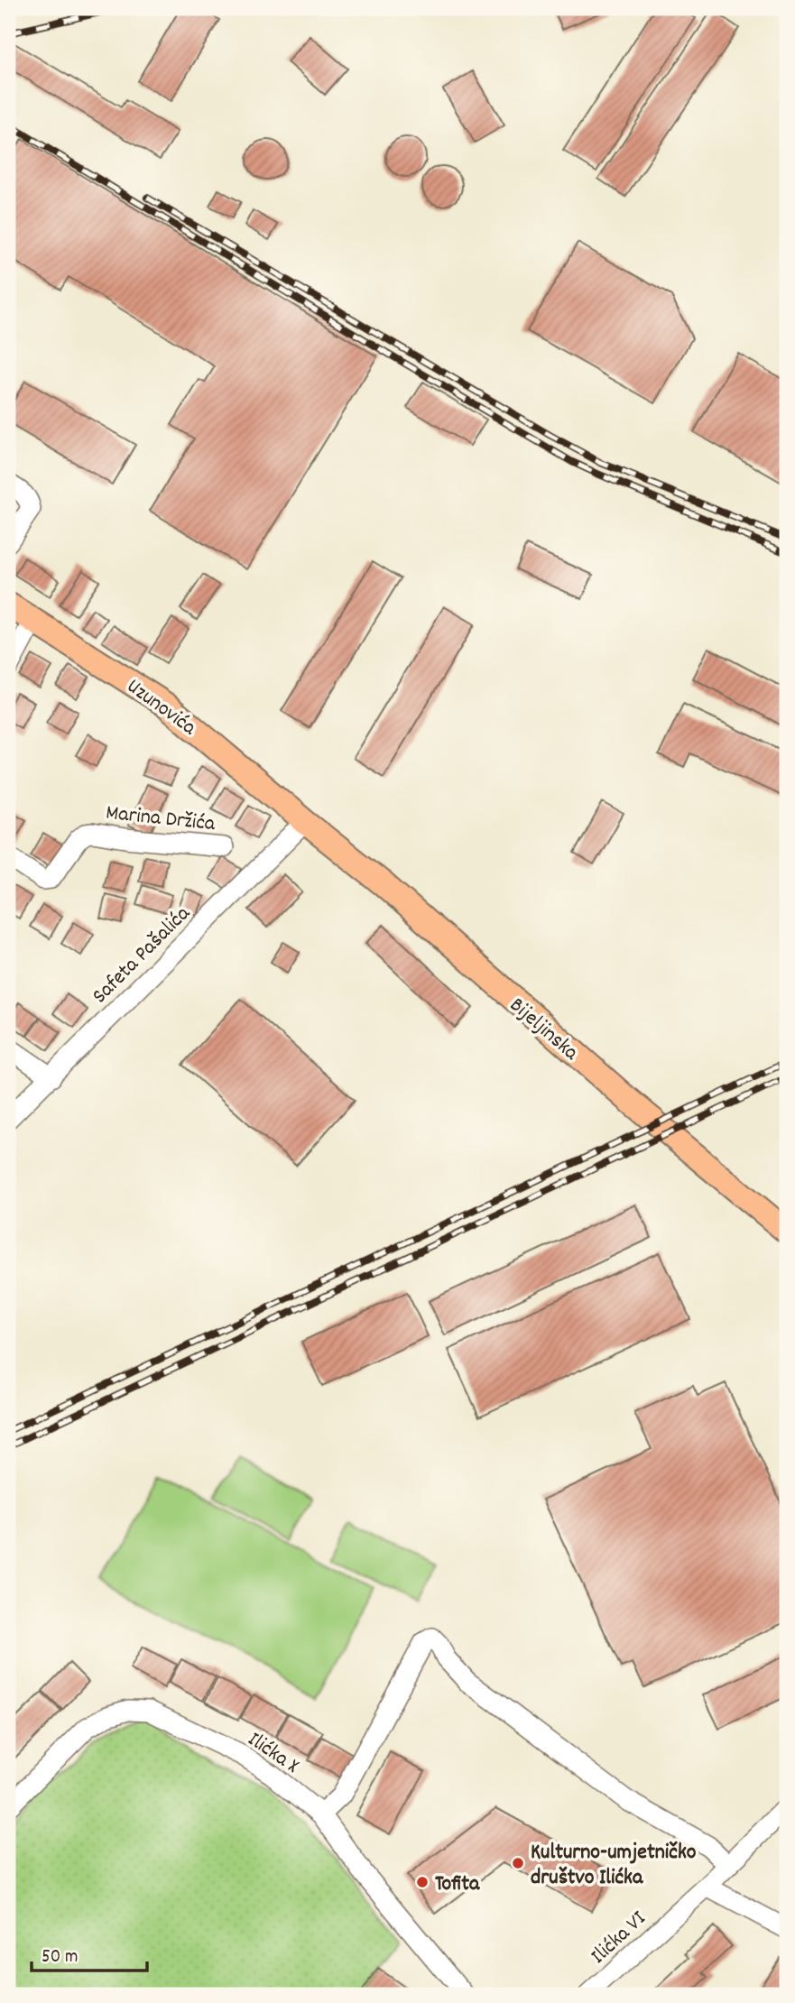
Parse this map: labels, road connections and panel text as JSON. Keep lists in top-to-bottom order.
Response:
{
  "streets": {
    "main road": ["Uzunovića", "Bijeljinska"],
    "street": [
      "Marina Držića",
      "Safeta Pašalića",
      "Ilićka X",
      "Ilićka VI"
    ]
  },
  "crossings": [
    ["Uzunovića", "Safeta Pašalića"],
    ["Uzunovića", "Bijeljinska"],
    ["Safeta Pašalića", "Bijeljinska"]
  ],
  "places": ["Kulturno-umjetničko društvo Ilićka", "Tofita"],
  "scale_bar": "50 m"
}
